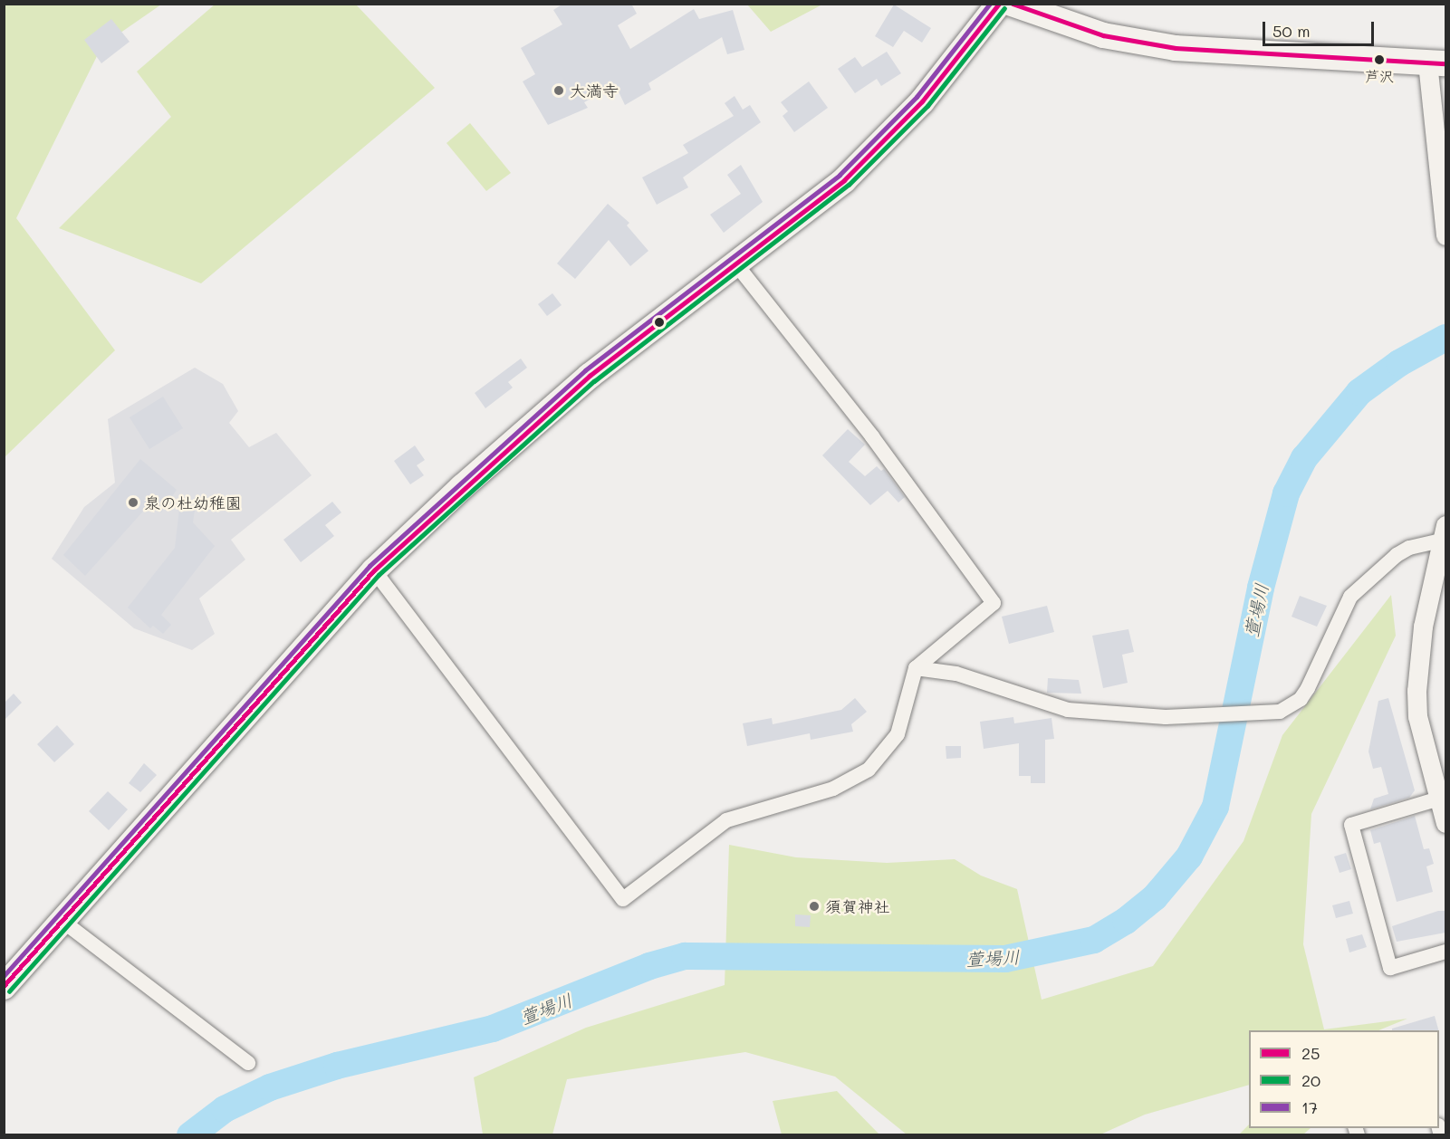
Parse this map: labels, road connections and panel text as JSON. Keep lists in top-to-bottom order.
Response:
{
  "water": ["萱場川"],
  "places": [
    "芦沢",
    "大満寺",
    "泉の杜幼稚園",
    "須賀神社"
  ],
  "lines": ["transit line 25", "transit line 17", "transit line 20"],
  "legend": ["25", "20", "17"],
  "scale_bar": "50 m"
}
